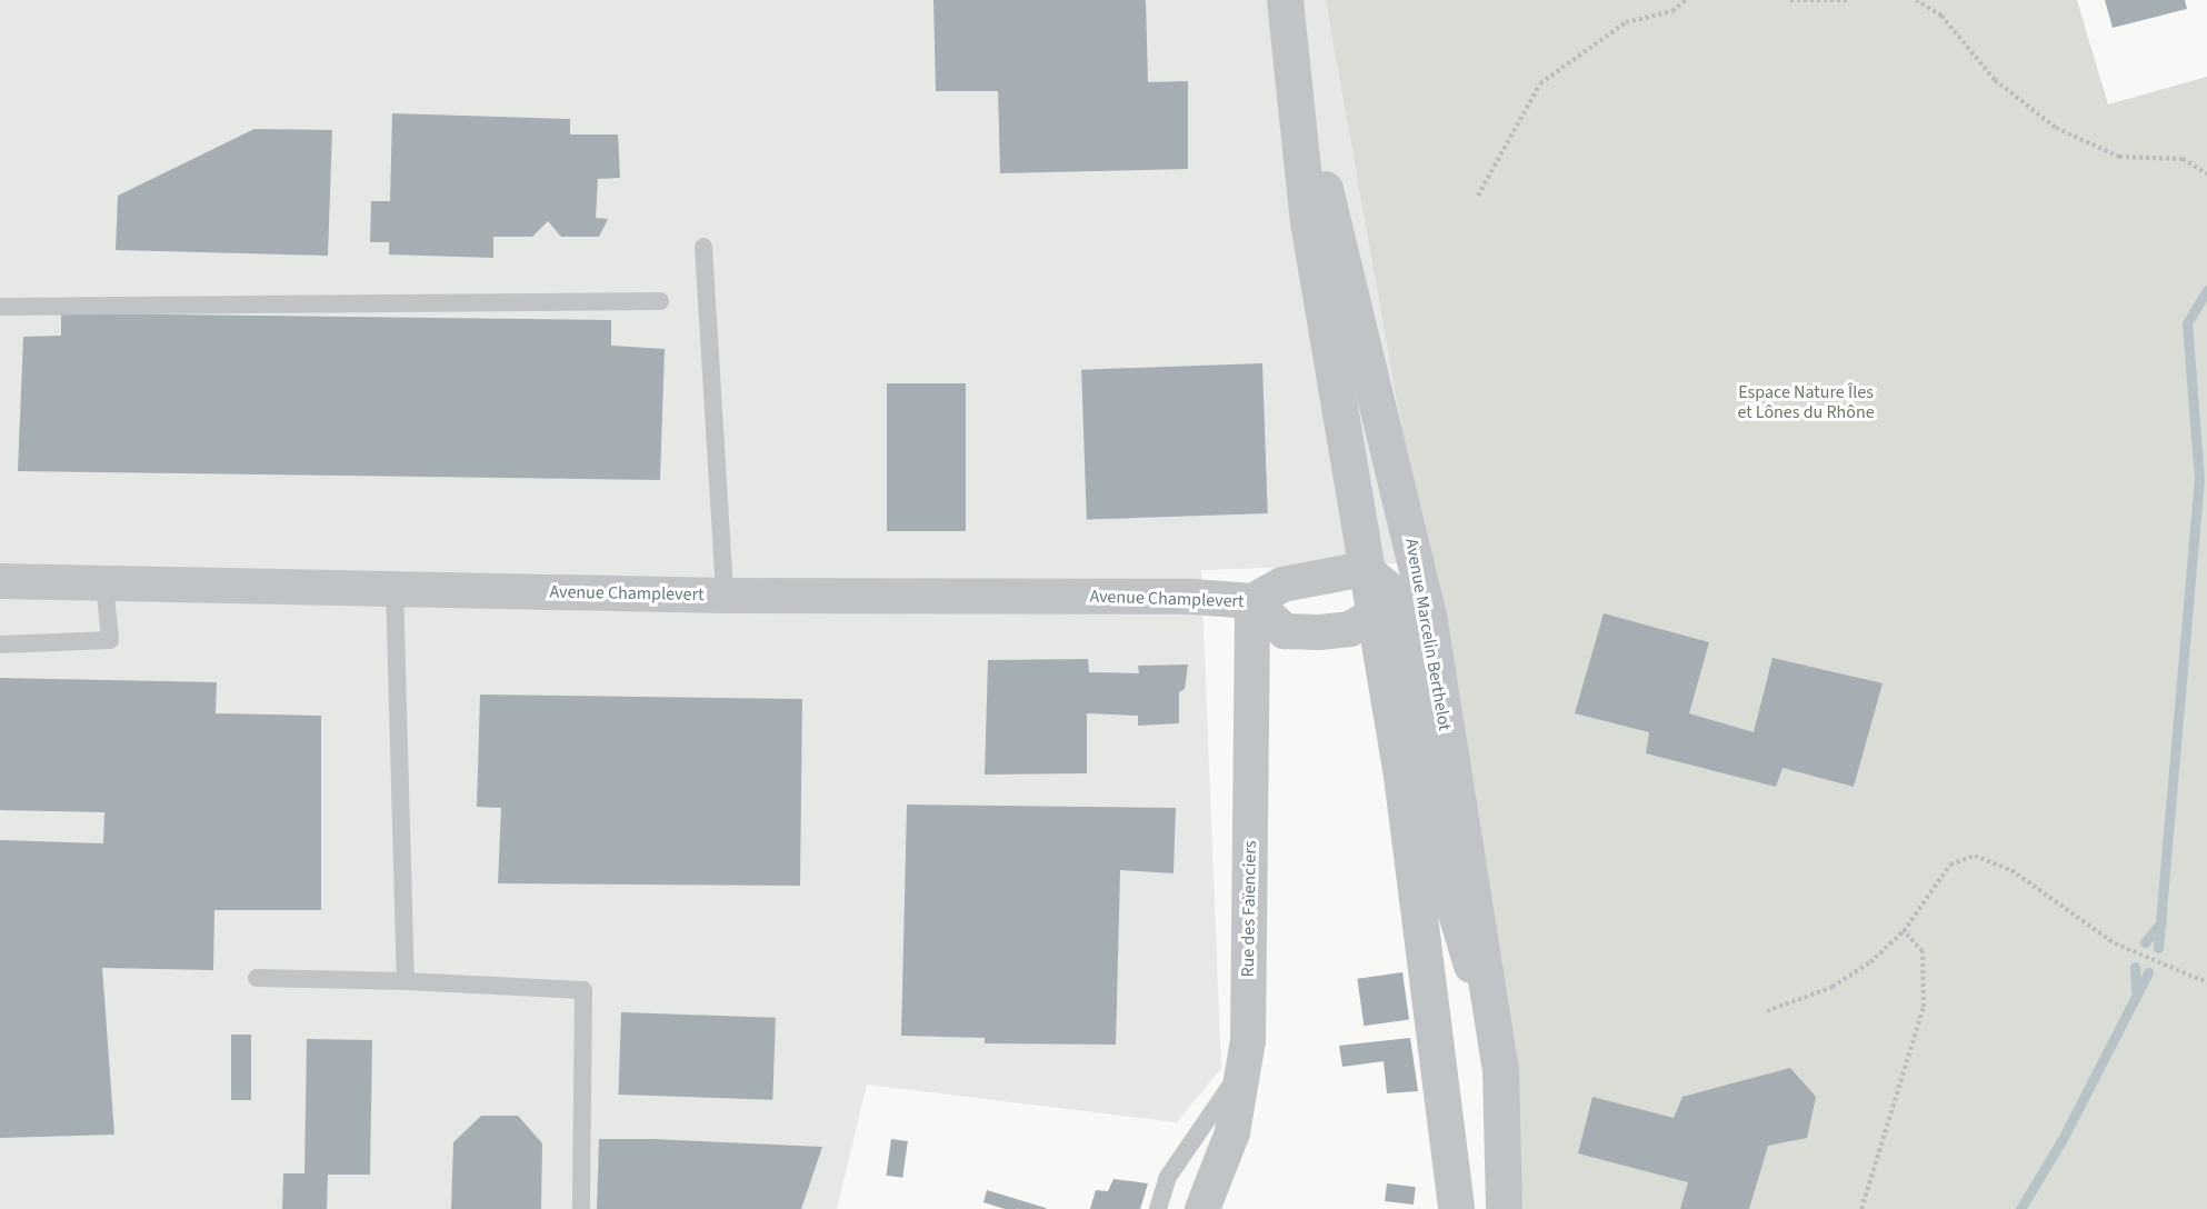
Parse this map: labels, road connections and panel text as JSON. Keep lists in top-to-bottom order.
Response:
{
  "streets": {
    "street": ["Avenue Champlevert", "Avenue Marcelin Berthelot", "Rue des Faïenciers"]
  },
  "crossings": [
    ["Avenue Champlevert", "Rue des Faïenciers"]
  ],
  "parks": ["Espace Nature Îles et Lônes du Rhône"]
}
